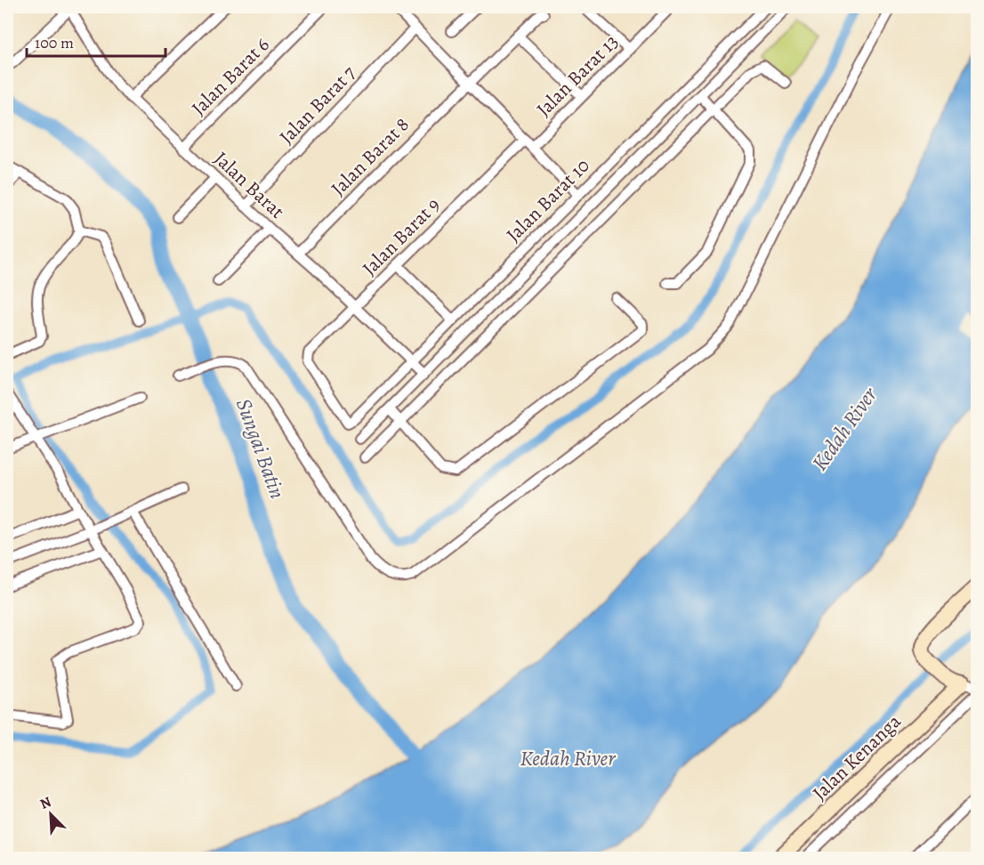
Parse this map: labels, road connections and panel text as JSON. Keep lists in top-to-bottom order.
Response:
{
  "streets": {
    "street": [
      "Jalan Barat 13",
      "Jalan Barat 6",
      "Jalan Barat 7",
      "Jalan Barat 8",
      "Jalan Barat",
      "Jalan Barat 10",
      "Jalan Barat 9",
      "Jalan Kenanga"
    ]
  },
  "crossings": [
    ["Jalan Barat 13", "Jalan Barat 9"],
    ["Jalan Barat 6", "Jalan Barat"],
    ["Jalan Barat 7", "Jalan Barat"],
    ["Jalan Barat 8", "Jalan Barat"],
    ["Jalan Barat", "Jalan Barat 10"],
    ["Jalan Barat", "Jalan Barat 9"],
    ["Jalan Barat 10", "Jalan Barat 9"]
  ],
  "water": ["Kedah River", "Sungai Batin"],
  "scale_bar": "100 m",
  "north": "top left"
}
